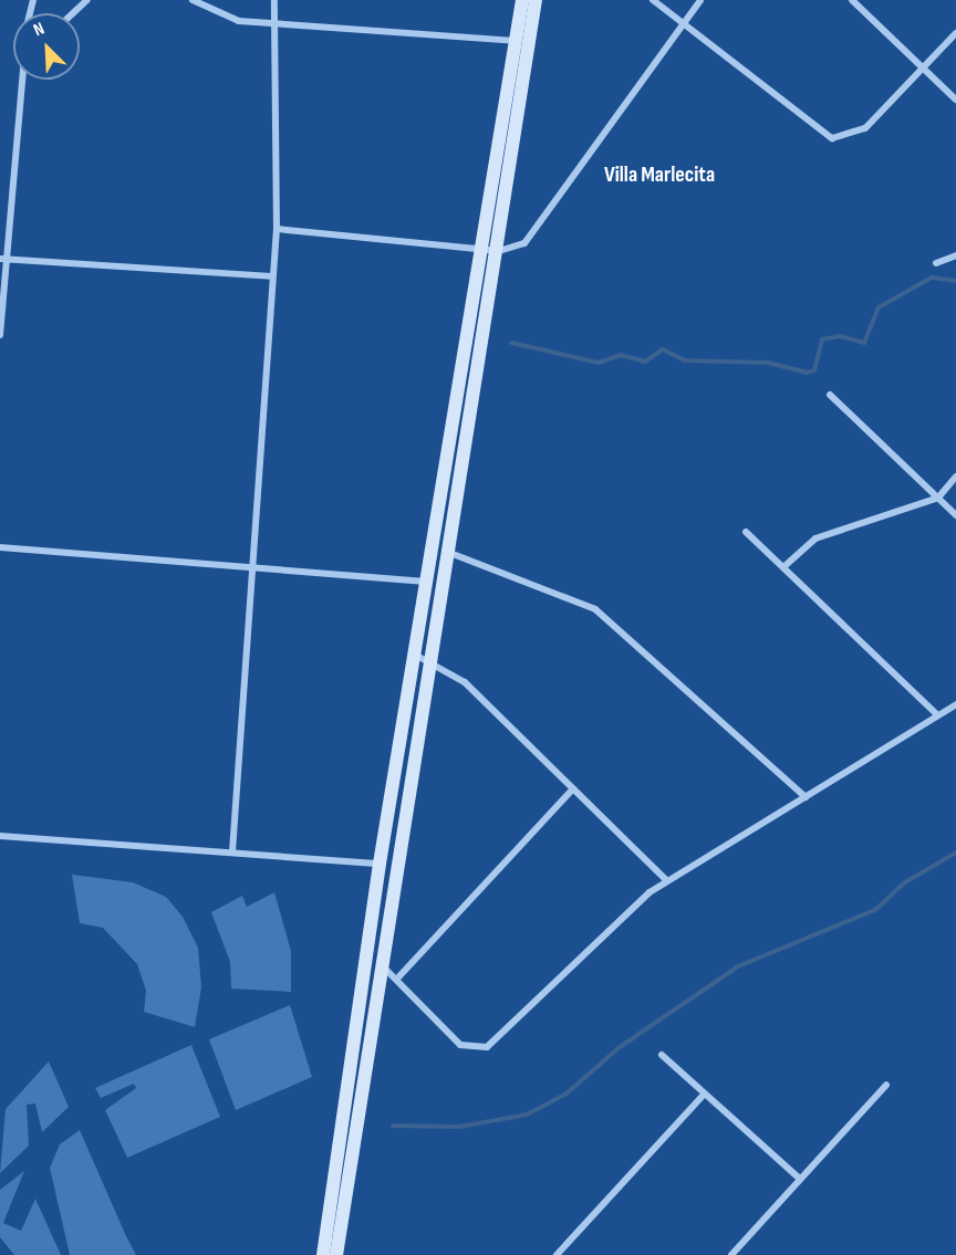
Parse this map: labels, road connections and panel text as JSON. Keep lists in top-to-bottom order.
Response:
{
  "districts": ["Villa Marlecita"],
  "north": "top left"
}
